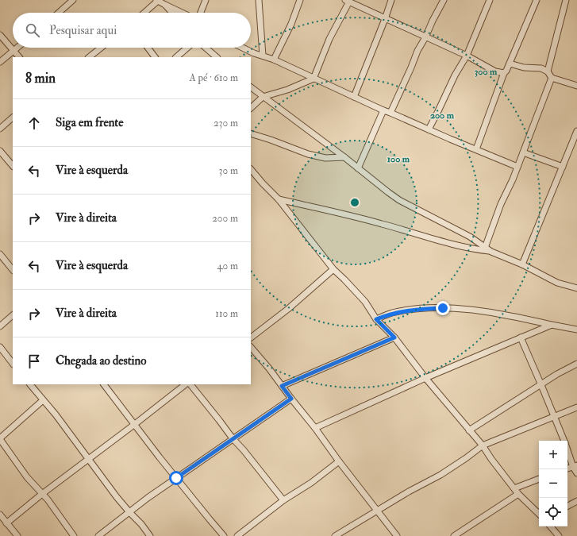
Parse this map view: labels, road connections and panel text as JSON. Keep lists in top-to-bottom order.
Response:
{
  "page": {
    "search": "Pesquisar aqui",
    "heading": ["8 min", "A pé · 610 m"],
    "list": [
      ["Siga em frente", "230 m"],
      ["Vire à esquerda", "30 m"],
      ["Vire à direita", "200 m"],
      ["Vire à esquerda", "40 m"],
      ["Vire à direita", "110 m"],
      "Chegada ao destino"
    ],
    "map_buttons": ["+", "−"]
  },
  "rings": ["300 m", "200 m", "100 m"]
}
